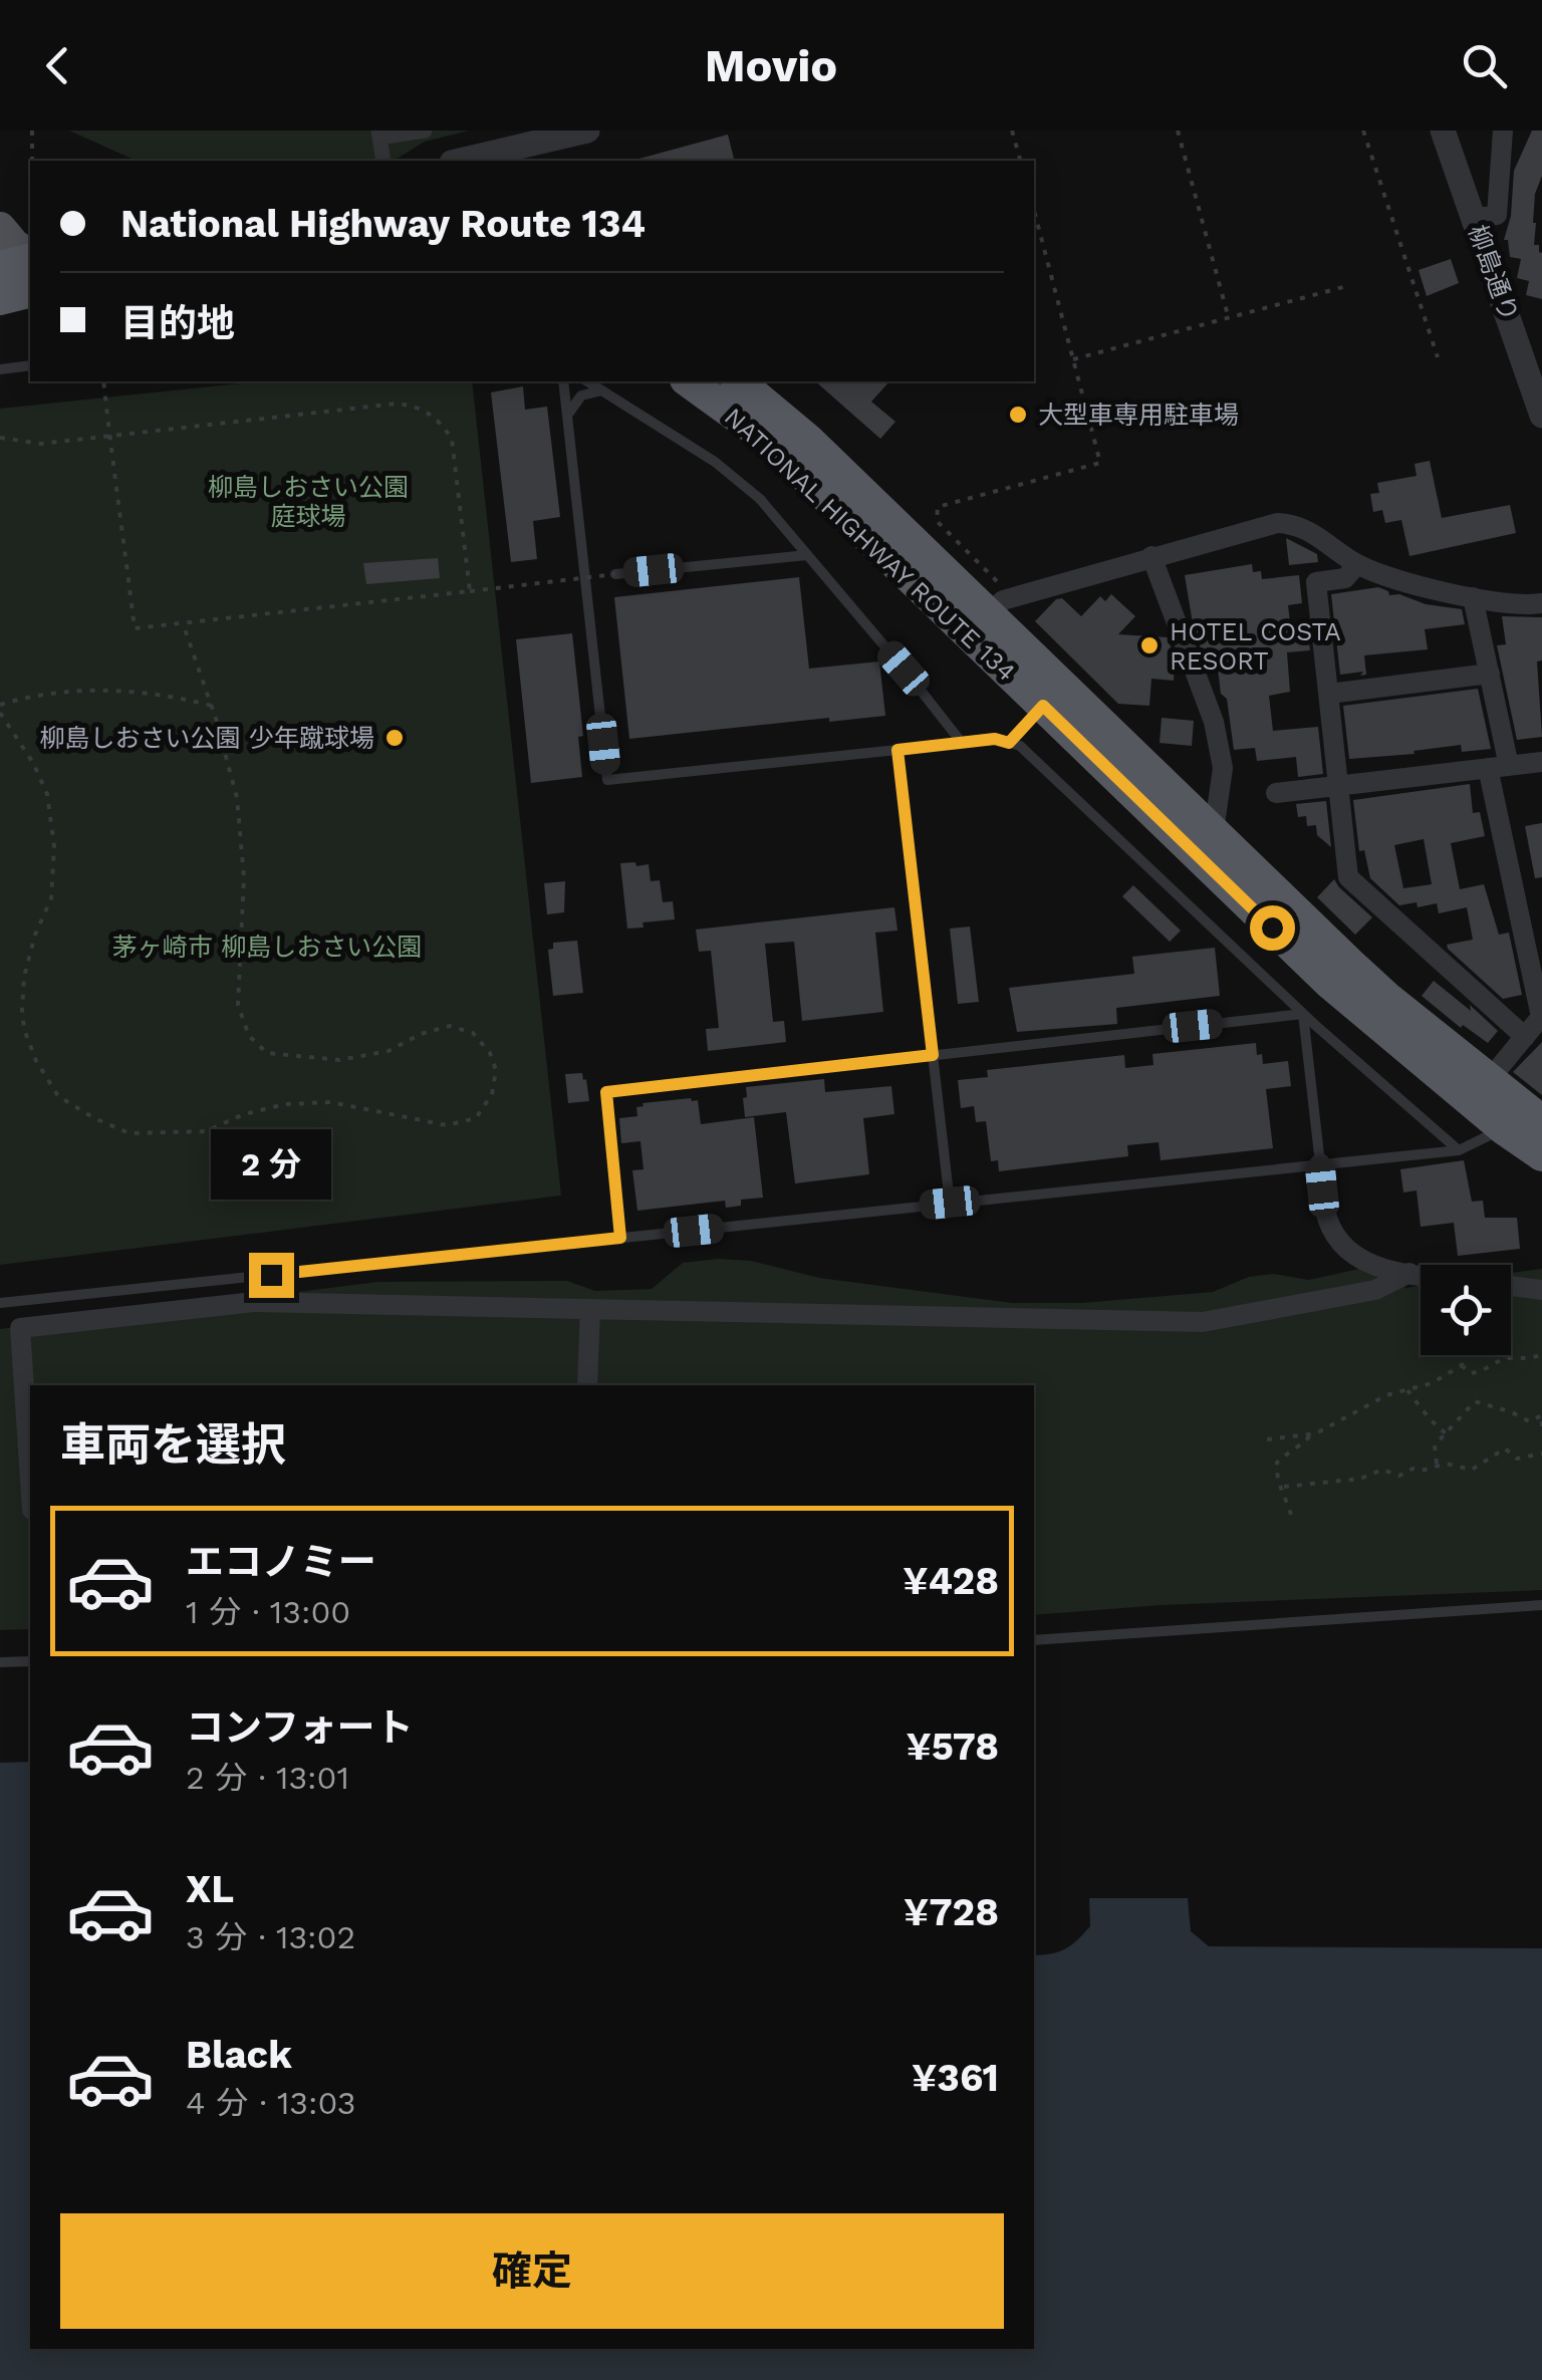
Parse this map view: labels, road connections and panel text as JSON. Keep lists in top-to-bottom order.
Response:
{
  "streets": {
    "highway": ["NATIONAL HIGHWAY ROUTE 134"],
    "street": ["柳島通り"]
  },
  "parks": ["柳島しおさい公園 庭球場", "茅ヶ崎市 柳島しおさい公園"],
  "places": ["大型車専用駐車場", "HOTEL COSTA RESORT", "柳島しおさい公園 少年蹴球場"],
  "page": {
    "header": "Movio",
    "banner": ["National Highway Route 134", "目的地"],
    "bubble": "2 分",
    "heading": "車両を選択",
    "list": [
      {
        "name": "エコノミー",
        "note": "1 分 · 13:00",
        "value": "¥428"
      },
      {
        "name": "コンフォート",
        "note": "2 分 · 13:01",
        "value": "¥578"
      },
      {
        "name": "XL",
        "note": "3 分 · 13:02",
        "value": "¥728"
      },
      {
        "name": "Black",
        "note": "4 分 · 13:03",
        "value": "¥361"
      }
    ],
    "buttons": "確定"
  }
}
